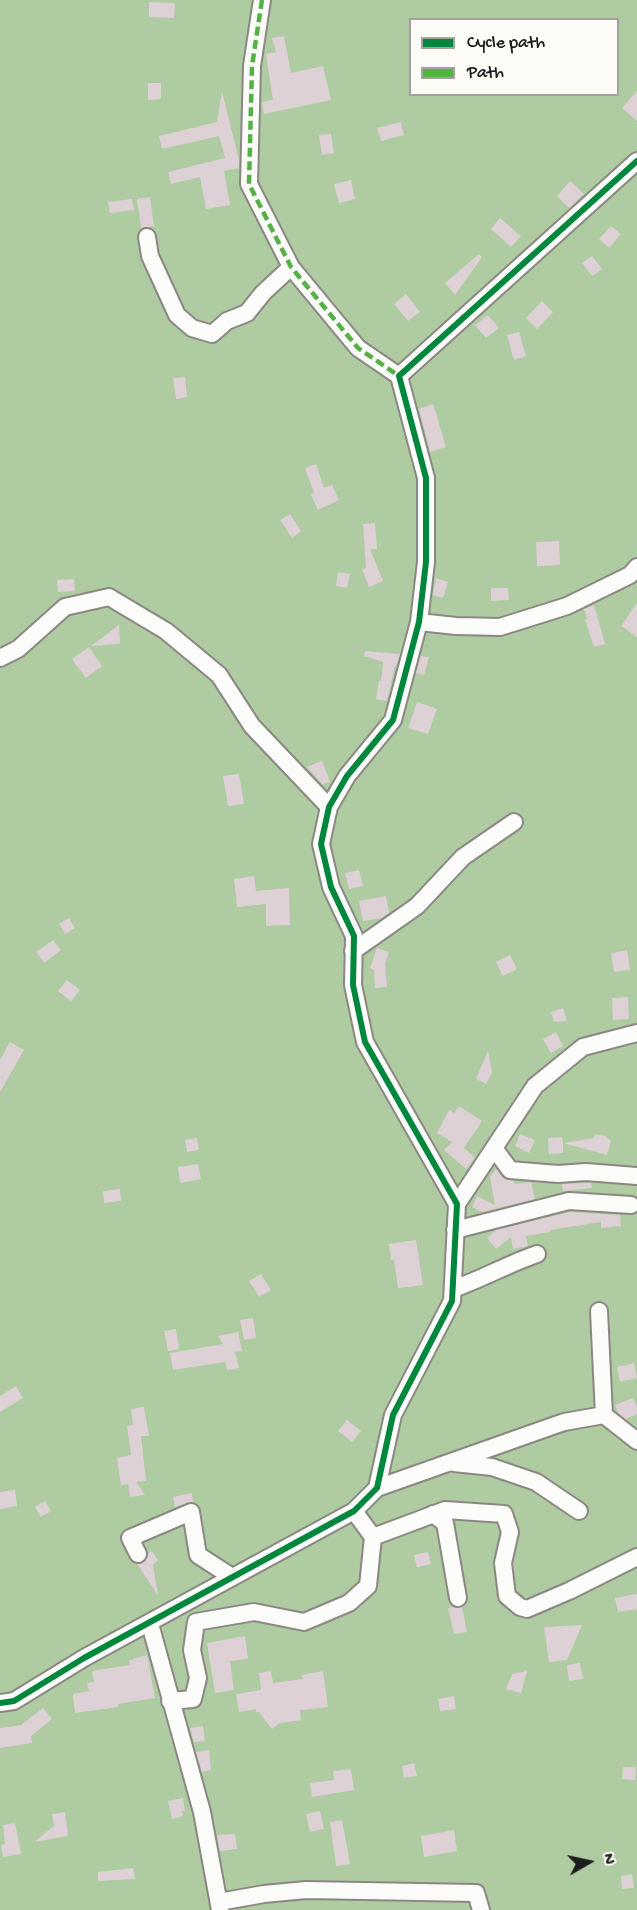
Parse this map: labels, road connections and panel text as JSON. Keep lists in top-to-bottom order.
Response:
{
  "legend": ["Cycle path", "Path"],
  "north": "right"
}
